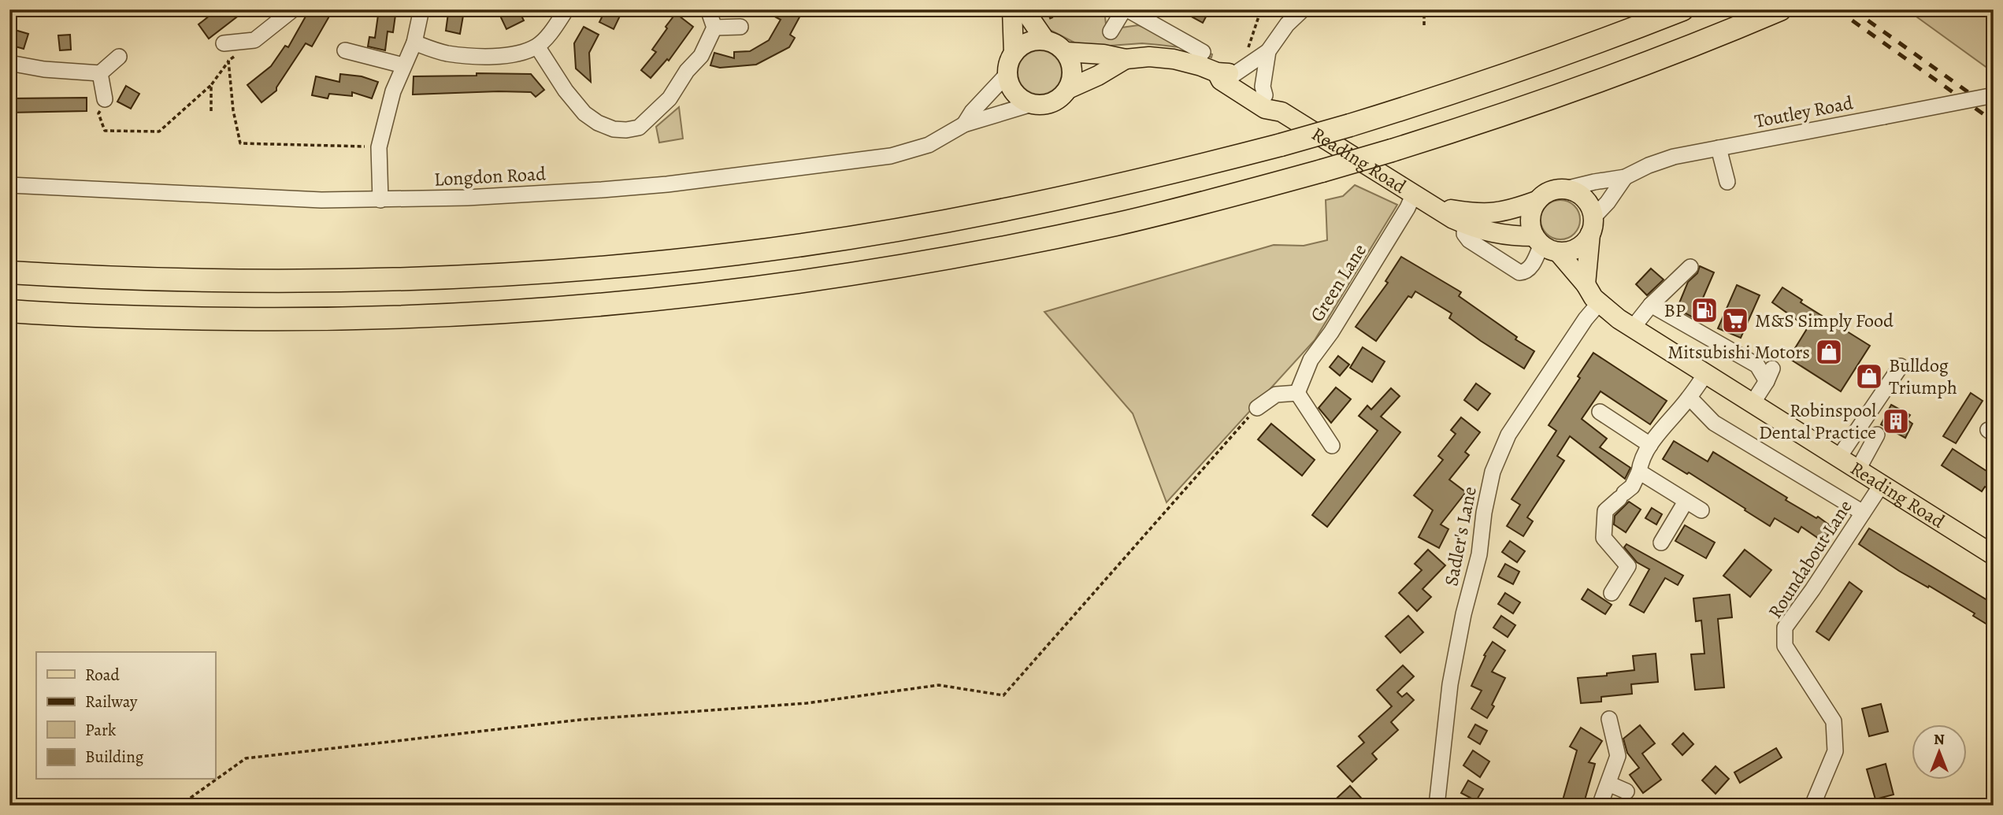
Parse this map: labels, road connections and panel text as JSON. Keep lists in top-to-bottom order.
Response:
{
  "streets": {
    "main road": ["Reading Road"],
    "street": [
      "Toutley Road",
      "Longdon Road",
      "Green Lane",
      "Sadler's Lane",
      "Roundabout Lane"
    ]
  },
  "crossings": [
    ["Toutley Road", "Reading Road"],
    ["Reading Road", "Longdon Road"],
    ["Reading Road", "Green Lane"],
    ["Reading Road", "Sadler's Lane"],
    ["Reading Road", "Roundabout Lane"]
  ],
  "places": {
    "fuel station": ["BP"],
    "supermarket": ["M&S Simply Food"],
    "shop": ["Mitsubishi Motors", "Bulldog Triumph"],
    "building": ["Robinspool Dental Practice"]
  },
  "legend": [
    "Road",
    "Railway",
    "Park",
    "Building"
  ],
  "north": "top"
}
